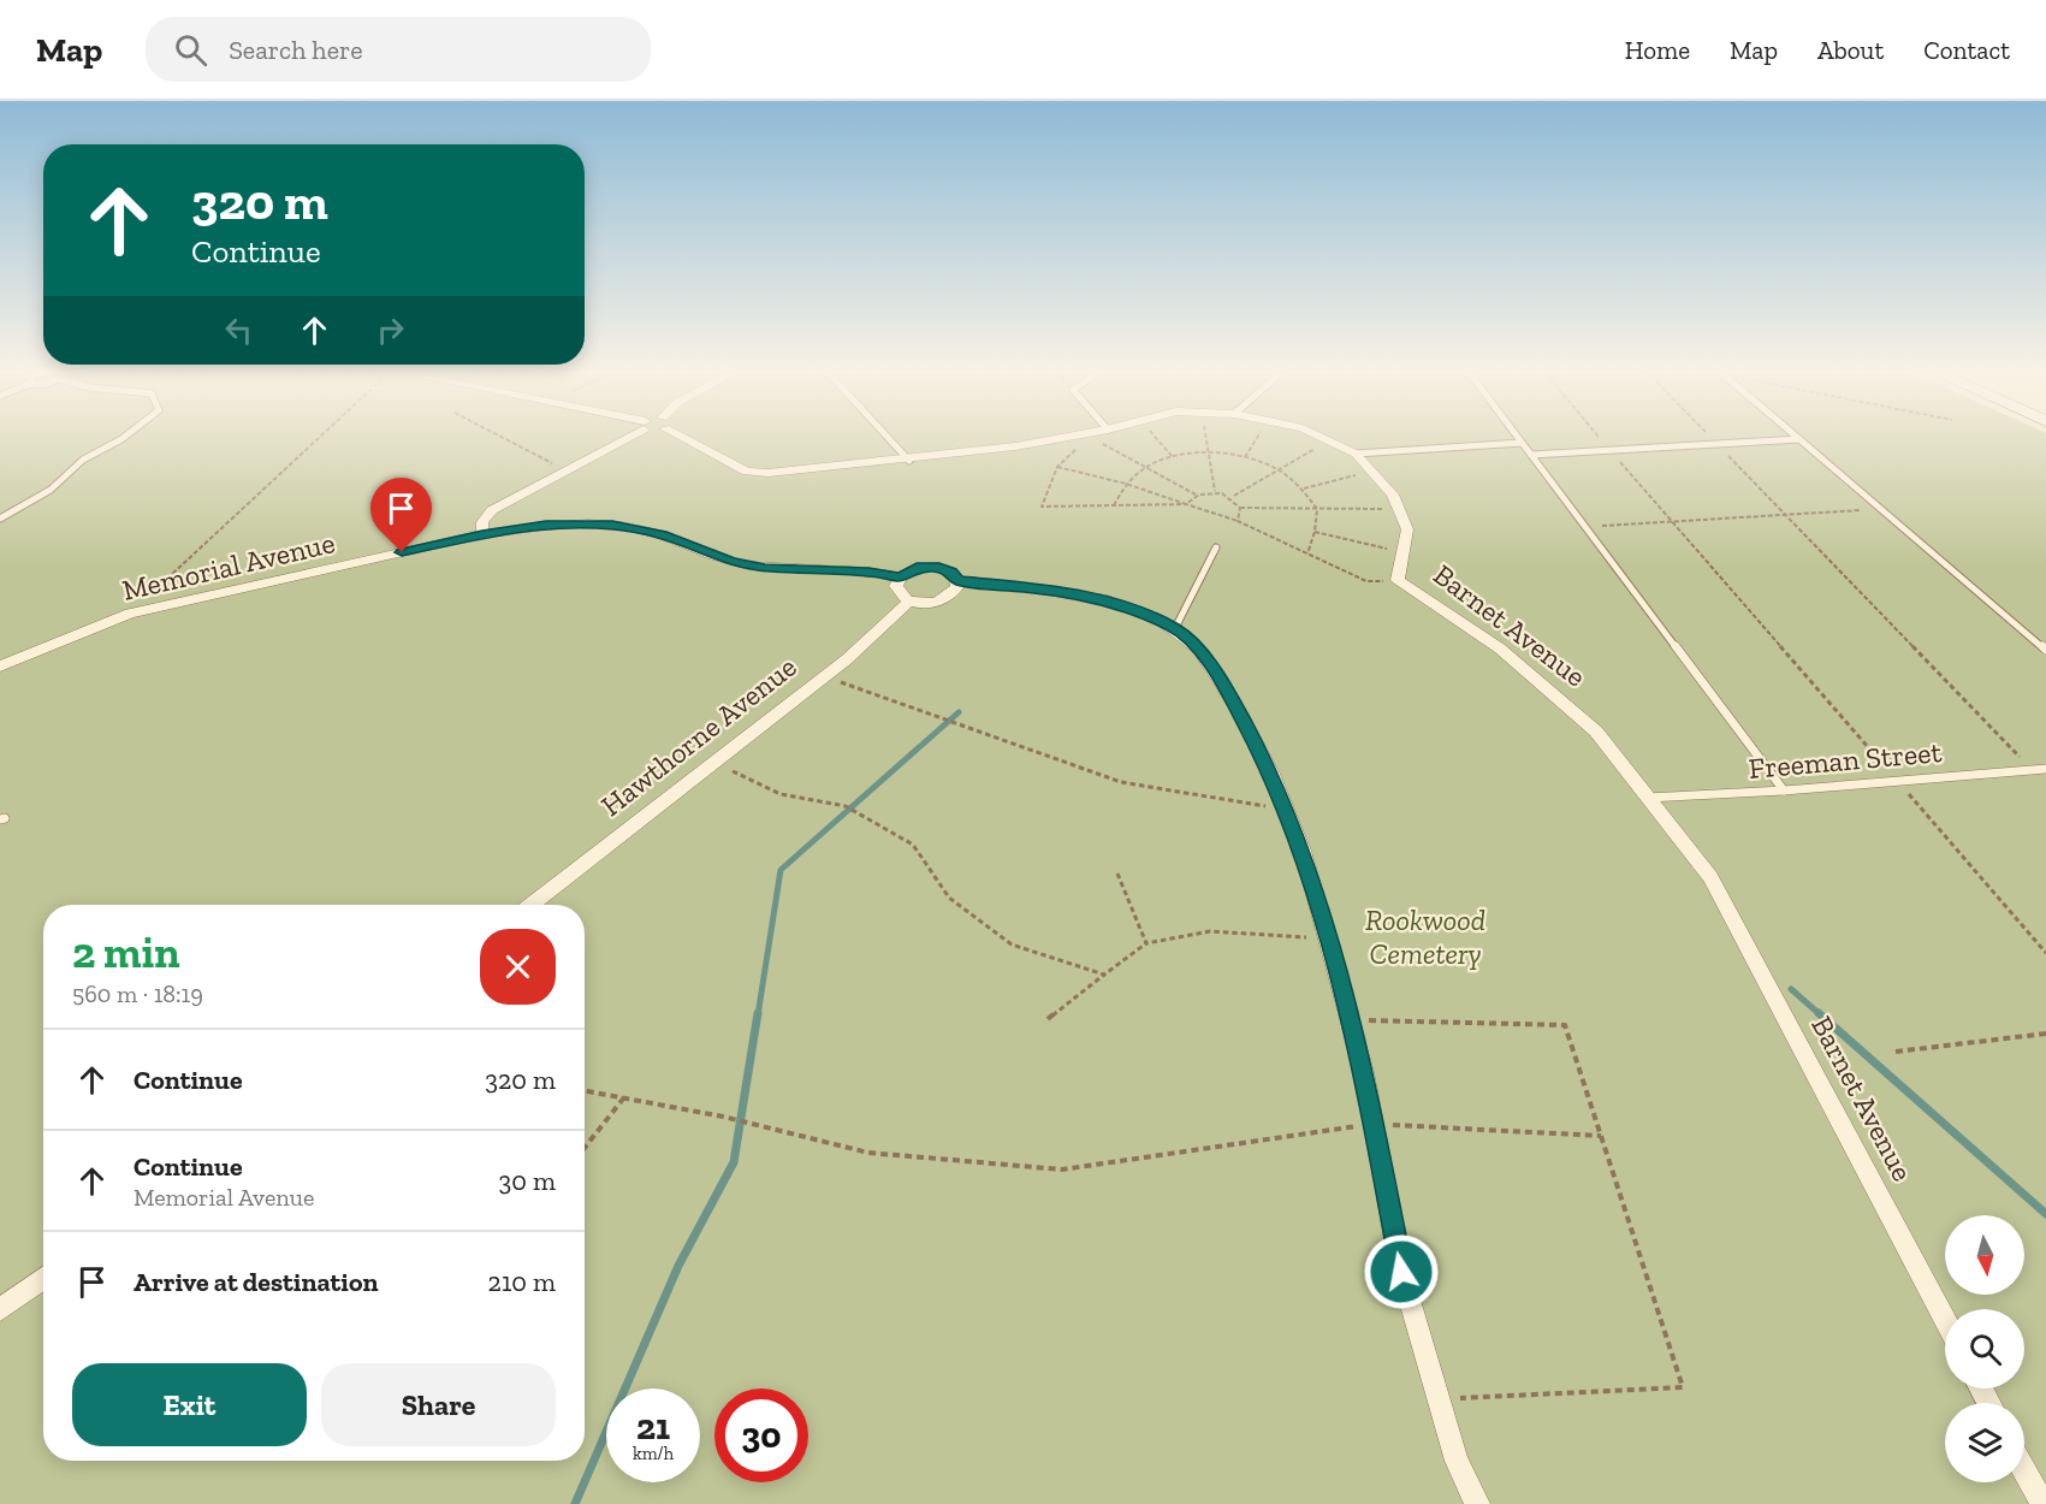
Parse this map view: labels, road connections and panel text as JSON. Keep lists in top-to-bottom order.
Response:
{
  "streets": {
    "street": ["Memorial Avenue", "Barnet Avenue", "Hawthorne Avenue"],
    "lane": ["Freeman Street"]
  },
  "crossings": [
    ["Memorial Avenue", "Hawthorne Avenue"],
    ["Barnet Avenue", "Freeman Street"]
  ],
  "parks": ["Rookwood Cemetery"],
  "north": "bottom",
  "page": {
    "header": "Map",
    "search": "Search here",
    "nav": [
      "Home",
      "Map",
      "About",
      "Contact"
    ],
    "turn": ["320 m", "Continue"],
    "heading": ["2 min", "560 m · 18:19"],
    "list": [
      {
        "name": "Continue",
        "value": "320 m"
      },
      {
        "name": "Continue",
        "note": "Memorial Avenue",
        "value": "30 m"
      },
      {
        "name": "Arrive at destination",
        "value": "210 m"
      }
    ],
    "buttons": ["Exit", "Share"],
    "speed": "21 km/h",
    "limit": "30"
  }
}
